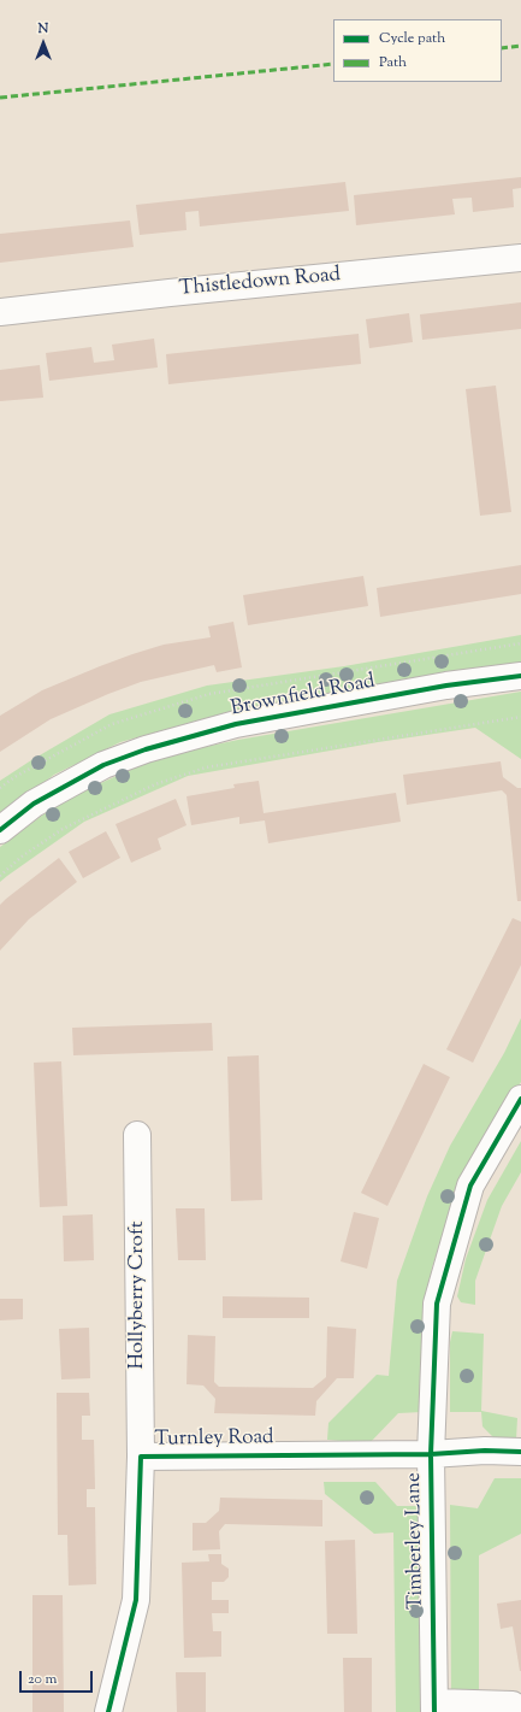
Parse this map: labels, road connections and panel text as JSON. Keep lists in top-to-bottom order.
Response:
{
  "streets": {
    "street": [
      "Thistledown Road",
      "Brownfield Road",
      "Hollyberry Croft",
      "Turnley Road",
      "Timberley Lane"
    ]
  },
  "crossings": [
    ["Hollyberry Croft", "Turnley Road"],
    ["Turnley Road", "Timberley Lane"]
  ],
  "legend": ["Cycle path", "Path"],
  "scale_bar": "20 m",
  "north": "top"
}
